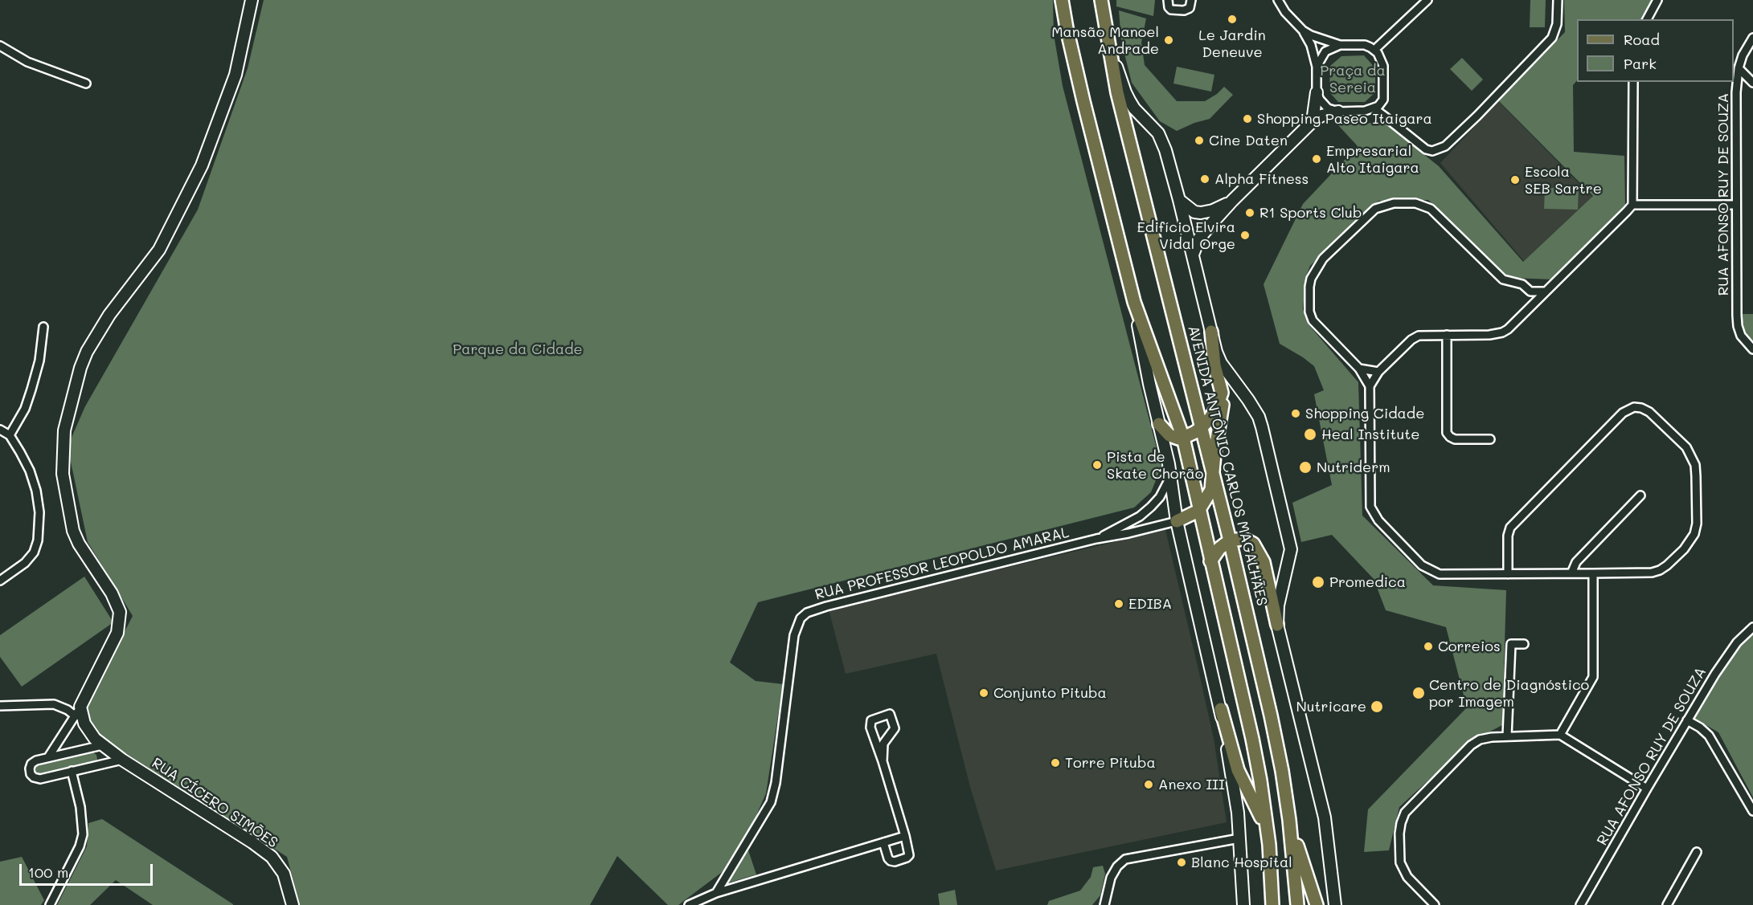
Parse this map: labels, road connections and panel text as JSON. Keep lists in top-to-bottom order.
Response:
{
  "streets": {
    "main road": ["AVENIDA ANTÔNIO CARLOS MAGALHÃES"],
    "street": ["RUA AFONSO RUY DE SOUZA", "RUA PROFESSOR LEOPOLDO AMARAL", "RUA CÍCERO SIMÕES"]
  },
  "parks": ["Praça da Sereia", "Parque da Cidade"],
  "places": [
    "Le Jardin Deneuve",
    "Mansão Manoel Andrade",
    "Shopping Paseo Itaigara",
    "Cine Daten",
    "Empresarial Alto Itaigara",
    "Alpha Fitness",
    "Escola SEB Sartre",
    "R1 Sports Club",
    "Edifício Elvira Vidal Orge",
    "Shopping Cidade",
    "Heal Institute",
    "Pista de Skate Chorão",
    "Nutriderm",
    "Promedica",
    "EDIBA",
    "Correios",
    "Conjunto Pituba",
    "Centro de Diagnóstico por Imagem",
    "Nutricare",
    "Torre Pituba",
    "Anexo III",
    "Blanc Hospital"
  ],
  "legend": ["Road", "Park"],
  "scale_bar": "100 m"
}
